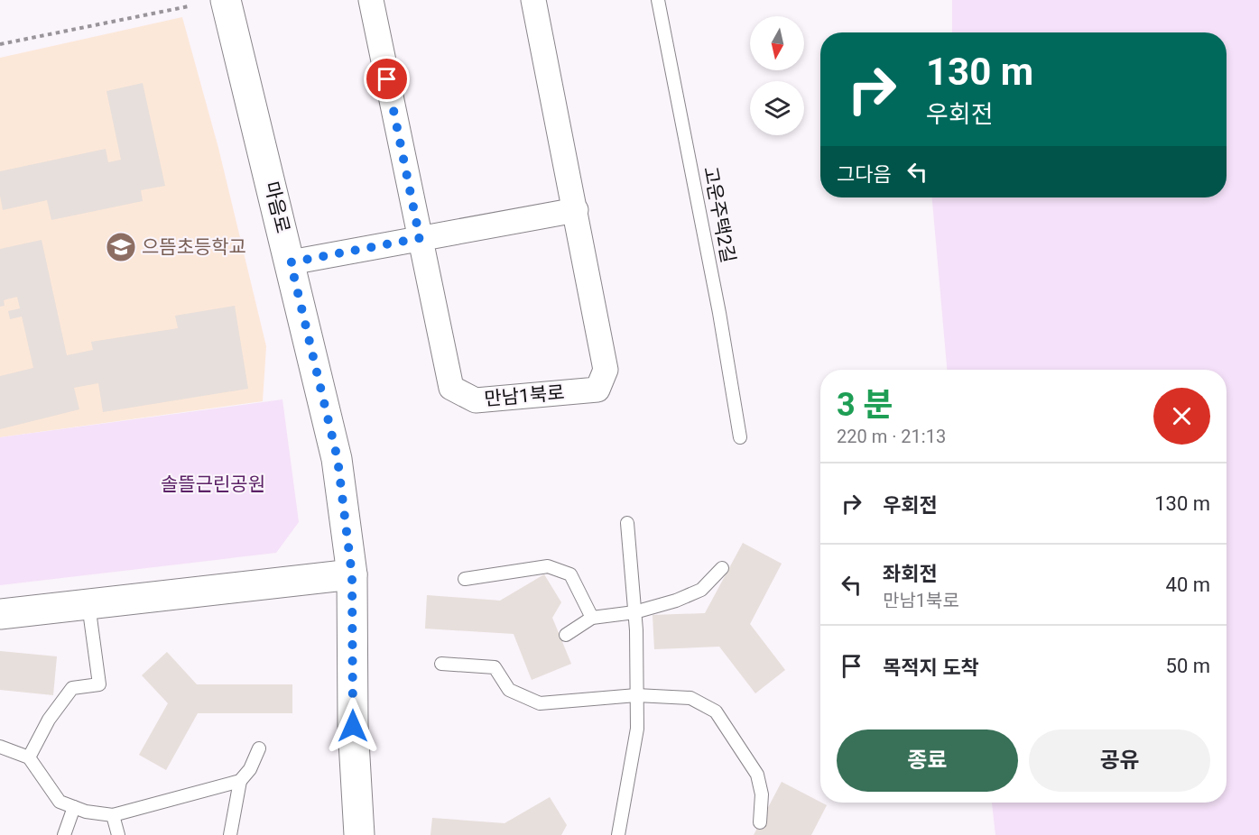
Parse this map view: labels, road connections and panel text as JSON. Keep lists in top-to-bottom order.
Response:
{
  "streets": {
    "street": ["마음로", "만남1북로"],
    "lane": ["고운주택2길"]
  },
  "parks": ["솔뜰근린공원"],
  "places": {
    "school or university": ["으뜸초등학교"]
  },
  "north": "bottom",
  "page": {
    "turn": ["130 m", "우회전"],
    "then": "그다음",
    "heading": ["3 분", "220 m · 21:13"],
    "list": [
      {
        "name": "우회전",
        "value": "130 m"
      },
      {
        "name": "좌회전",
        "note": "만남1북로",
        "value": "40 m"
      },
      {
        "name": "목적지 도착",
        "value": "50 m"
      }
    ],
    "buttons": ["종료", "공유"]
  }
}
